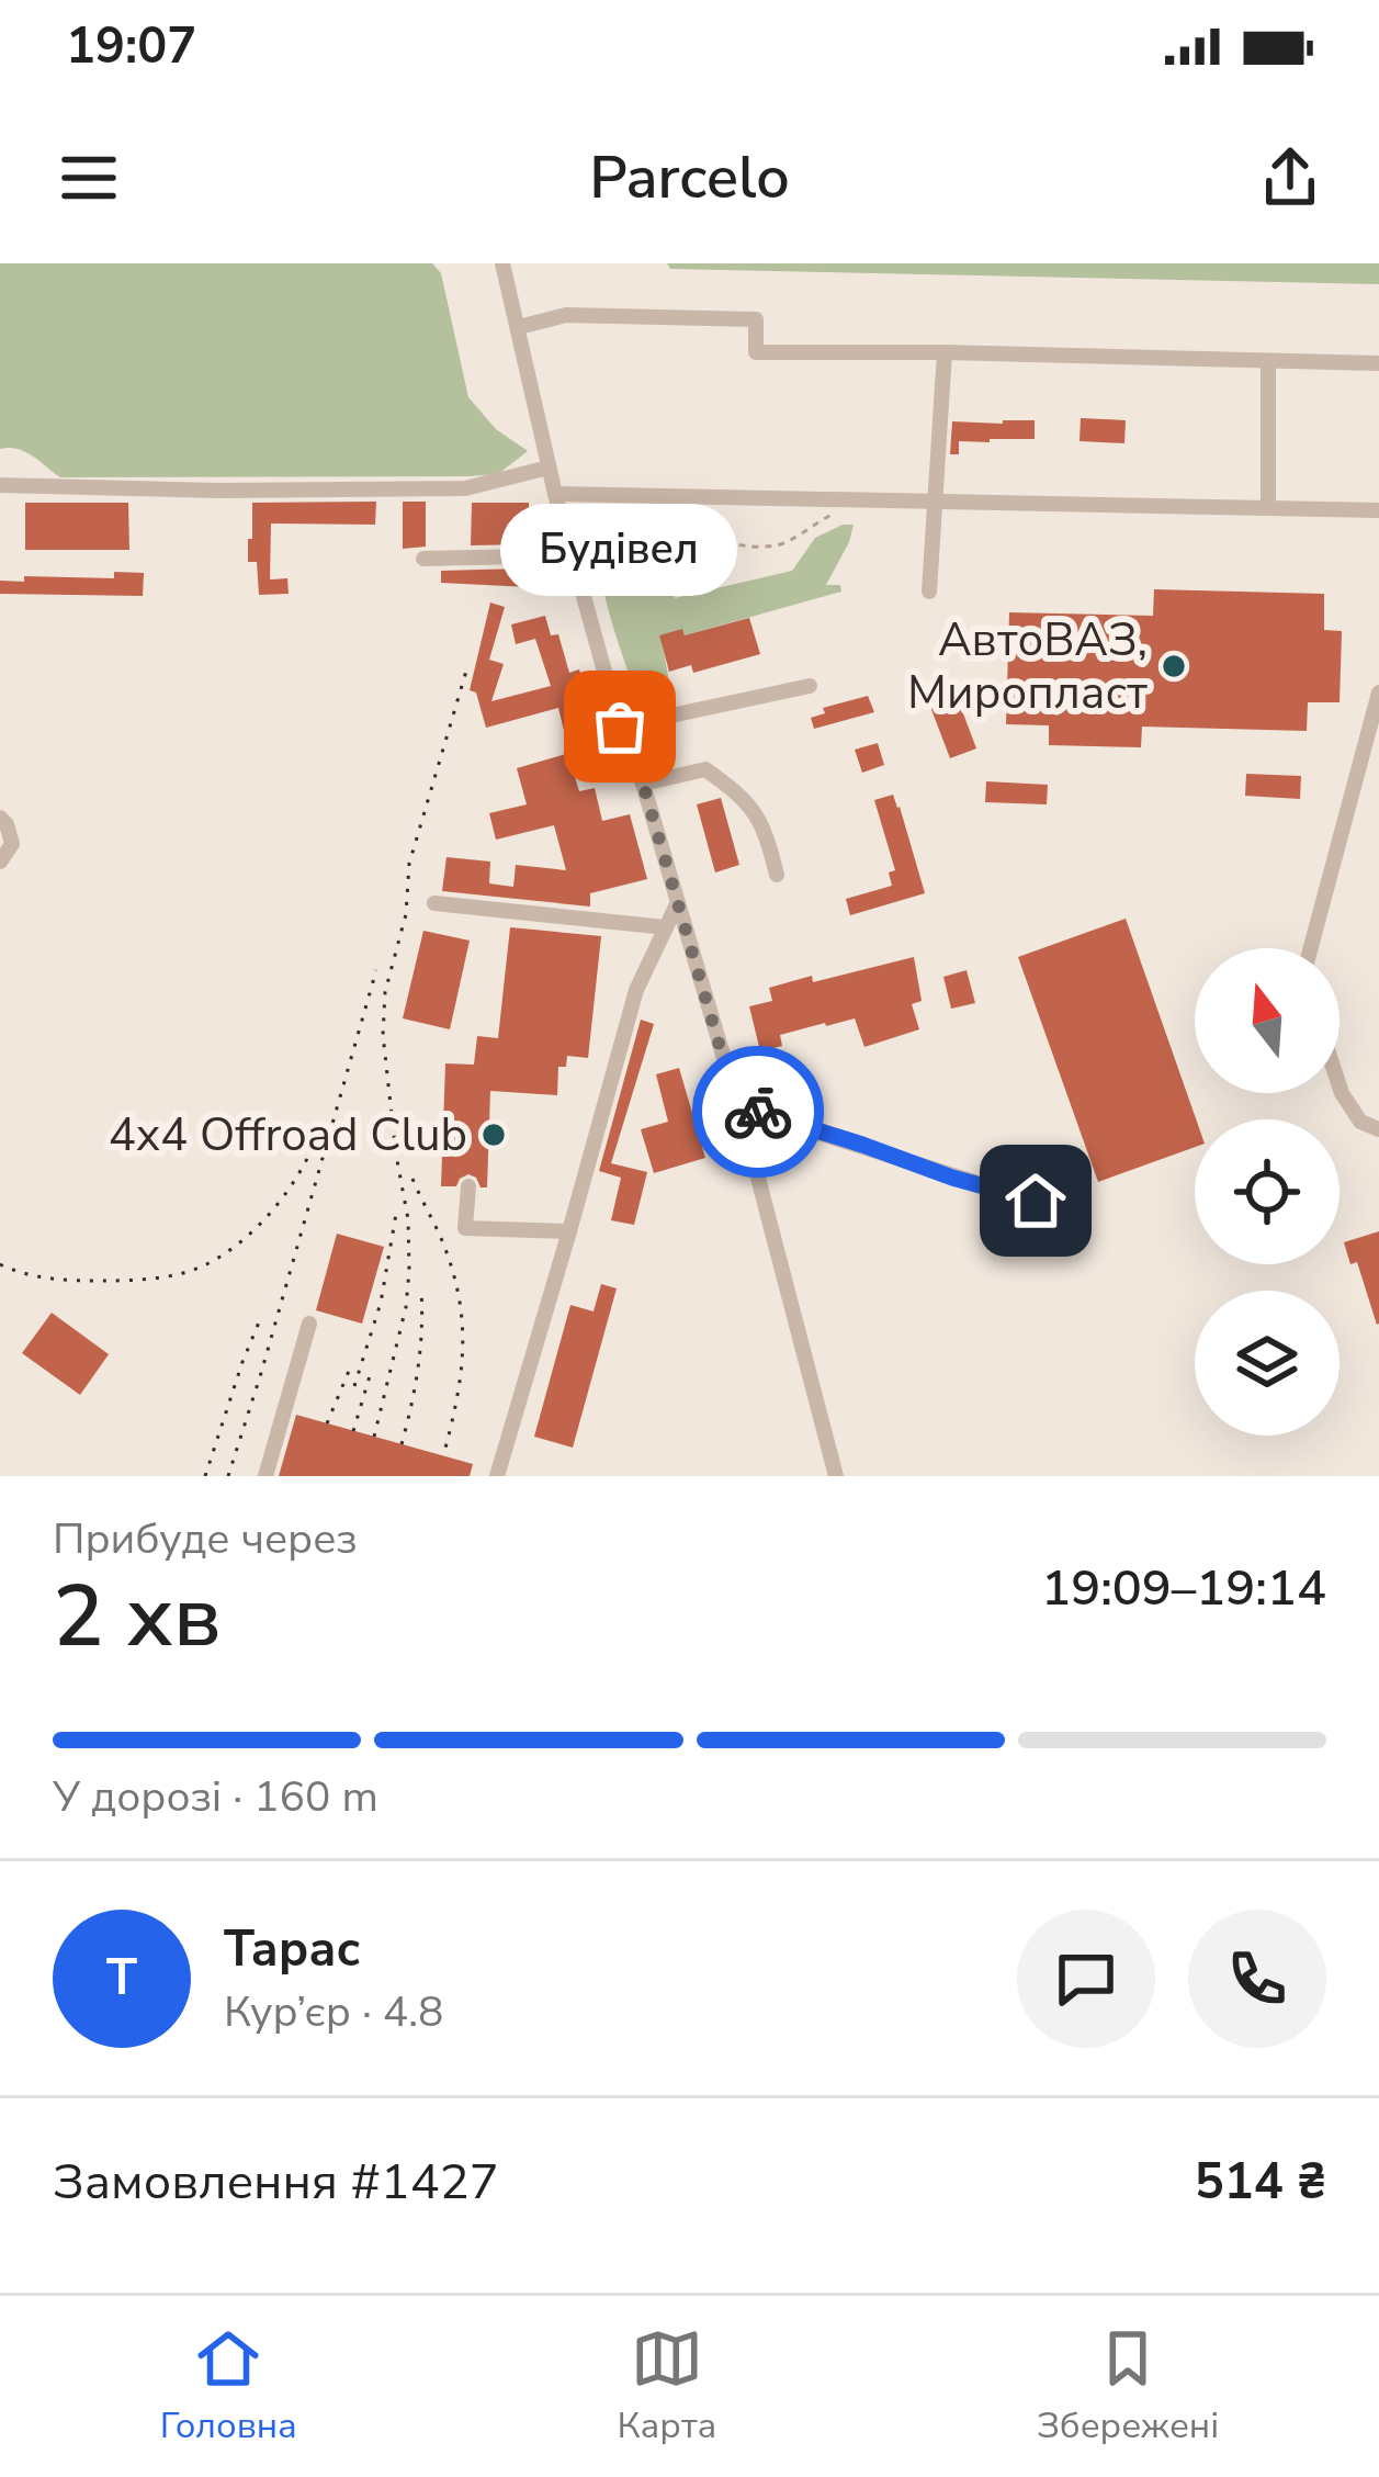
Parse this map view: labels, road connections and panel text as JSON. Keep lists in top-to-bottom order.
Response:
{
  "places": ["АвтоВАЗ, Миропласт", "Будівел", "4x4 Offroad Club"],
  "north": "top",
  "page": {
    "status": "19:07",
    "header": "Parcelo",
    "bubble": "Будівел",
    "heading": ["2 хв", "Прибуде через", "19:09–19:14"],
    "panel": [
      "Тарас",
      "Кур’єр · 4.8",
      "Замовлення #1427",
      "514 ₴"
    ],
    "bar": "У дорозі · 160 m",
    "round": "Т",
    "tabs": ["Головна", "Карта", "Збережені"]
  }
}
